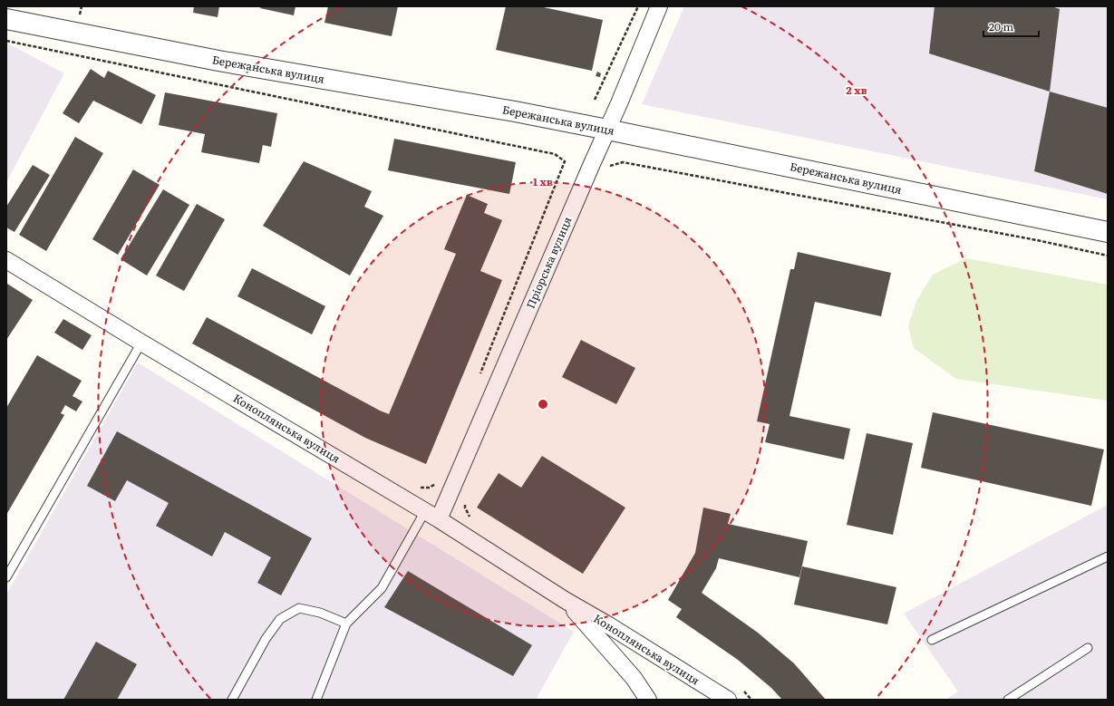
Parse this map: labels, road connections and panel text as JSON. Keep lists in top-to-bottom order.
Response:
{
  "streets": {
    "street": ["Бережанська вулиця", "Пріорська вулиця", "Коноплянська вулиця"]
  },
  "crossings": [
    ["Бережанська вулиця", "Пріорська вулиця"],
    ["Пріорська вулиця", "Коноплянська вулиця"]
  ],
  "scale_bar": "20 m",
  "rings": ["2 хв", "1 хв"]
}
